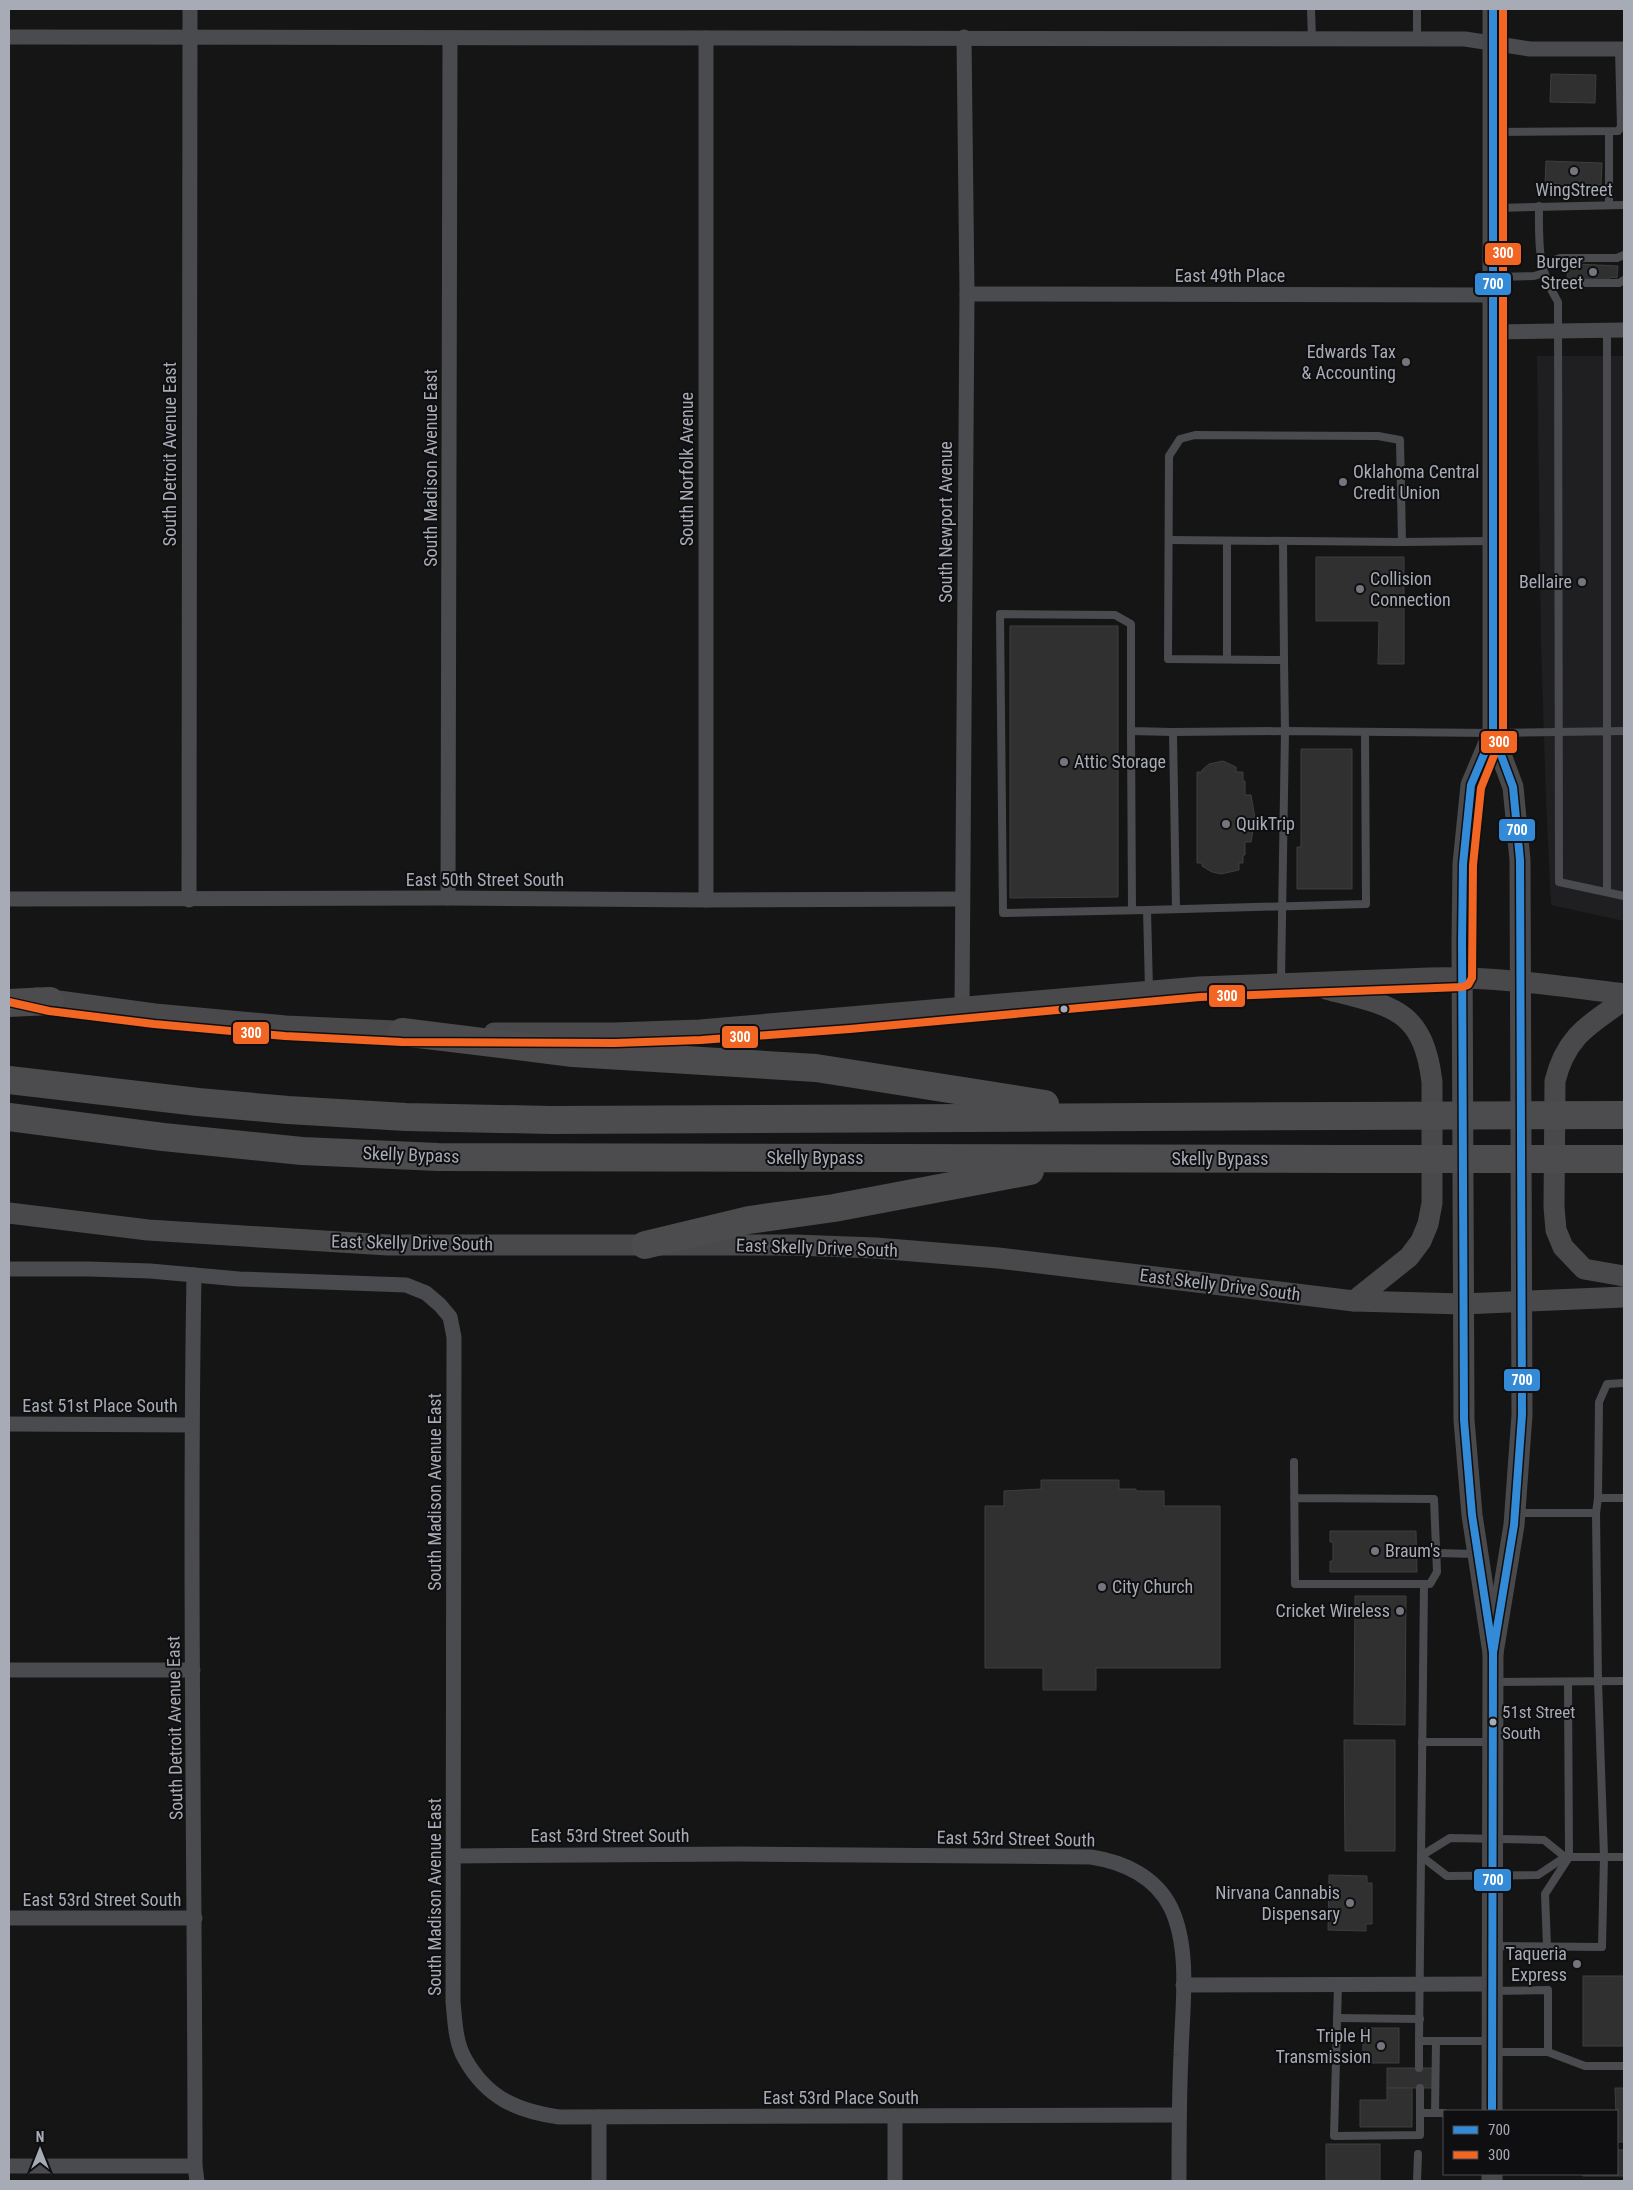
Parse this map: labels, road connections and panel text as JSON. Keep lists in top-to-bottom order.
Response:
{
  "streets": {
    "highway": ["Skelly Bypass"],
    "main road": ["East Skelly Drive South"],
    "street": [
      "East 49th Place",
      "South Detroit Avenue East",
      "South Madison Avenue East",
      "South Norfolk Avenue",
      "South Newport Avenue",
      "East 50th Street South",
      "East 51st Place South",
      "East 53rd Street South",
      "East 53rd Place South"
    ]
  },
  "crossings": [
    ["East 49th Place", "South Newport Avenue"],
    ["South Detroit Avenue East", "South Madison Avenue East"],
    ["South Detroit Avenue East", "East 50th Street South"],
    ["South Detroit Avenue East", "East 51st Place South"],
    ["South Detroit Avenue East", "East 53rd Street South"],
    ["South Madison Avenue East", "East 50th Street South"],
    ["South Madison Avenue East", "East 53rd Street South"],
    ["South Madison Avenue East", "East 53rd Place South"],
    ["South Norfolk Avenue", "East 50th Street South"],
    ["South Newport Avenue", "East 50th Street South"],
    ["East 53rd Street South", "East 53rd Place South"]
  ],
  "places": [
    "WingStreet",
    "Burger Street",
    "Edwards Tax & Accounting",
    "Oklahoma Central Credit Union",
    "Bellaire",
    "Collision Connection",
    "Attic Storage",
    "QuikTrip",
    "Braum's",
    "City Church",
    "Cricket Wireless",
    "51st Street South",
    "Nirvana Cannabis Dispensary",
    "Taqueria Express",
    "Triple H Transmission"
  ],
  "lines": ["transit line 700", "transit line 300"],
  "legend": ["700", "300"],
  "north": "top"
}
